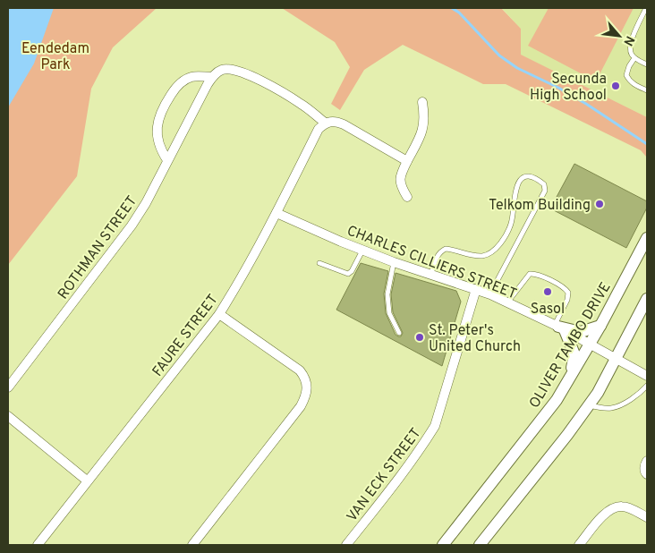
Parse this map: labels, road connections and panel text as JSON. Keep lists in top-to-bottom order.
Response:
{
  "streets": {
    "street": [
      "ROTHMAN STREET",
      "CHARLES CILLIERS STREET",
      "FAURE STREET",
      "OLIVER TAMBO DRIVE",
      "VAN ECK STREET"
    ]
  },
  "crossings": [
    ["ROTHMAN STREET", "FAURE STREET"],
    ["CHARLES CILLIERS STREET", "FAURE STREET"],
    ["CHARLES CILLIERS STREET", "OLIVER TAMBO DRIVE"],
    ["CHARLES CILLIERS STREET", "VAN ECK STREET"]
  ],
  "parks": ["Eendedam Park"],
  "places": [
    "Secunda High School",
    "Telkom Building",
    "Sasol",
    "St. Peter's United Church"
  ],
  "north": "bottom right"
}
